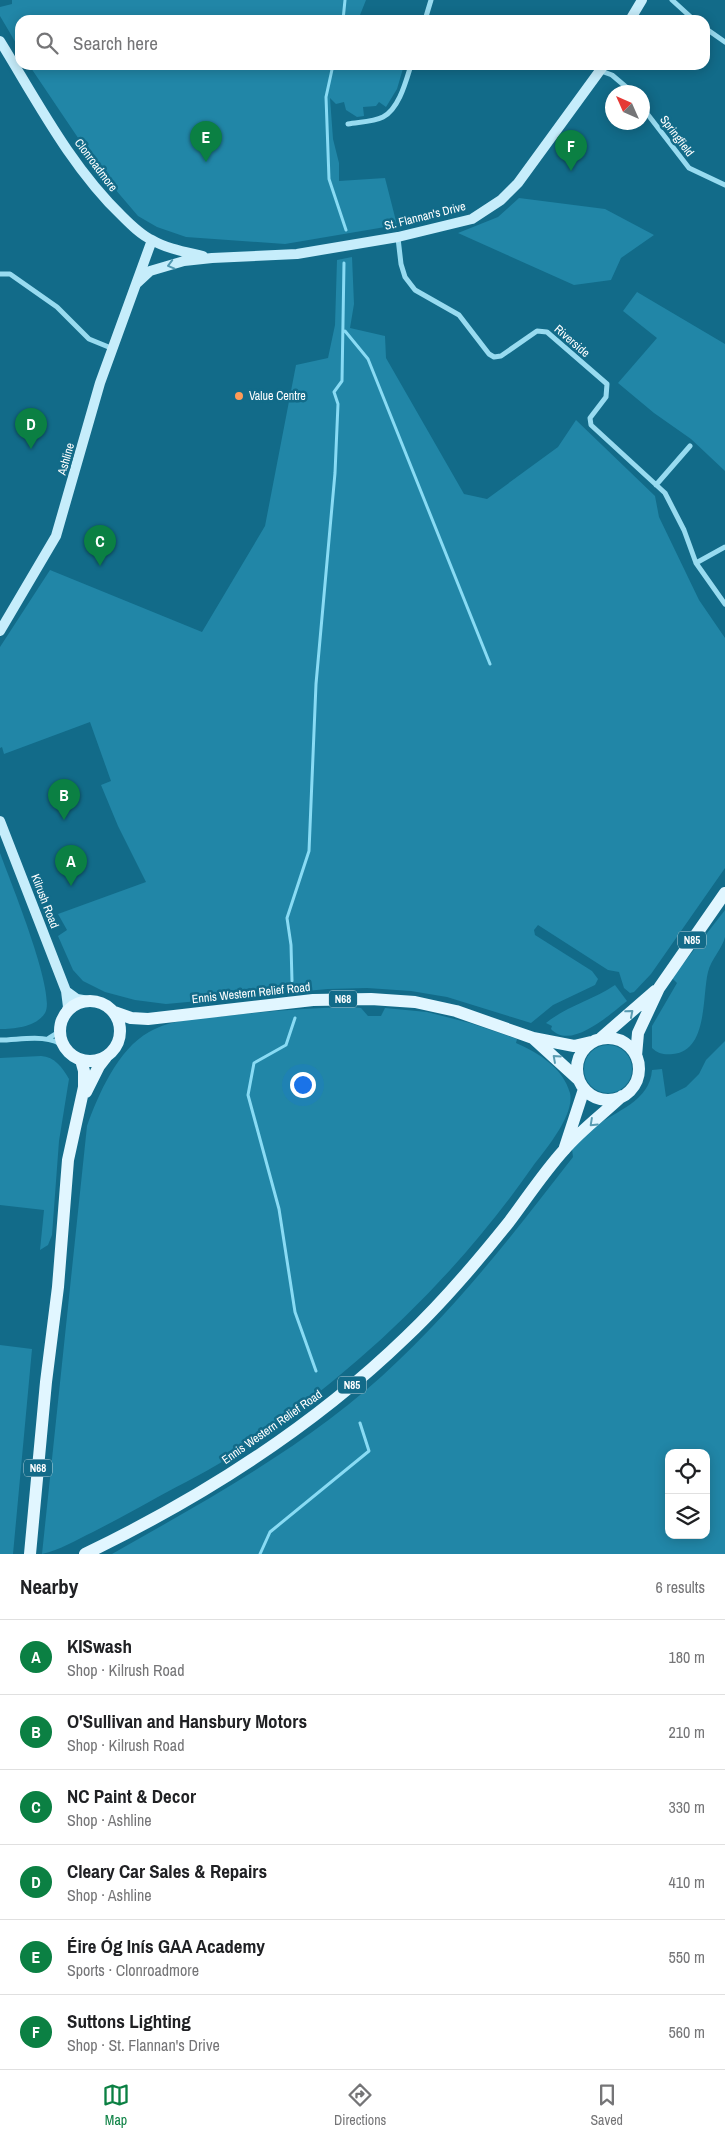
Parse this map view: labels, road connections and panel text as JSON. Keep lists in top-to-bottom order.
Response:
{
  "streets": {
    "main road": ["N85", "Ennis Western Relief Road", "N68"],
    "street": [
      "Springfield",
      "Clonroadmore",
      "St. Flannan's Drive",
      "Riverside",
      "Ashline",
      "Kilrush Road"
    ]
  },
  "crossings": [
    ["Clonroadmore", "St. Flannan's Drive"],
    ["Clonroadmore", "Ashline"],
    ["St. Flannan's Drive", "Riverside"],
    ["Kilrush Road", "Ennis Western Relief Road"],
    ["Kilrush Road", "N68"],
    ["N85", "Ennis Western Relief Road"],
    ["Ennis Western Relief Road", "N68"]
  ],
  "places": ["Value Centre"],
  "north": "top left",
  "page": {
    "search": "Search here",
    "pins": [
      "E",
      "F",
      "D",
      "C",
      "B",
      "A"
    ],
    "heading": ["Nearby", "6 results"],
    "list": [
      {
        "mark": "A",
        "name": "KISwash",
        "note": "Shop · Kilrush Road",
        "value": "180 m"
      },
      {
        "mark": "B",
        "name": "O'Sullivan and Hansbury Motors",
        "note": "Shop · Kilrush Road",
        "value": "210 m"
      },
      {
        "mark": "C",
        "name": "NC Paint & Decor",
        "note": "Shop · Ashline",
        "value": "330 m"
      },
      {
        "mark": "D",
        "name": "Cleary Car Sales & Repairs",
        "note": "Shop · Ashline",
        "value": "410 m"
      },
      {
        "mark": "E",
        "name": "Éire Óg Inís GAA Academy",
        "note": "Sports · Clonroadmore",
        "value": "550 m"
      },
      {
        "mark": "F",
        "name": "Suttons Lighting",
        "note": "Shop · St. Flannan's Drive",
        "value": "560 m"
      }
    ],
    "nav": ["Map", "Directions", "Saved"]
  }
}
